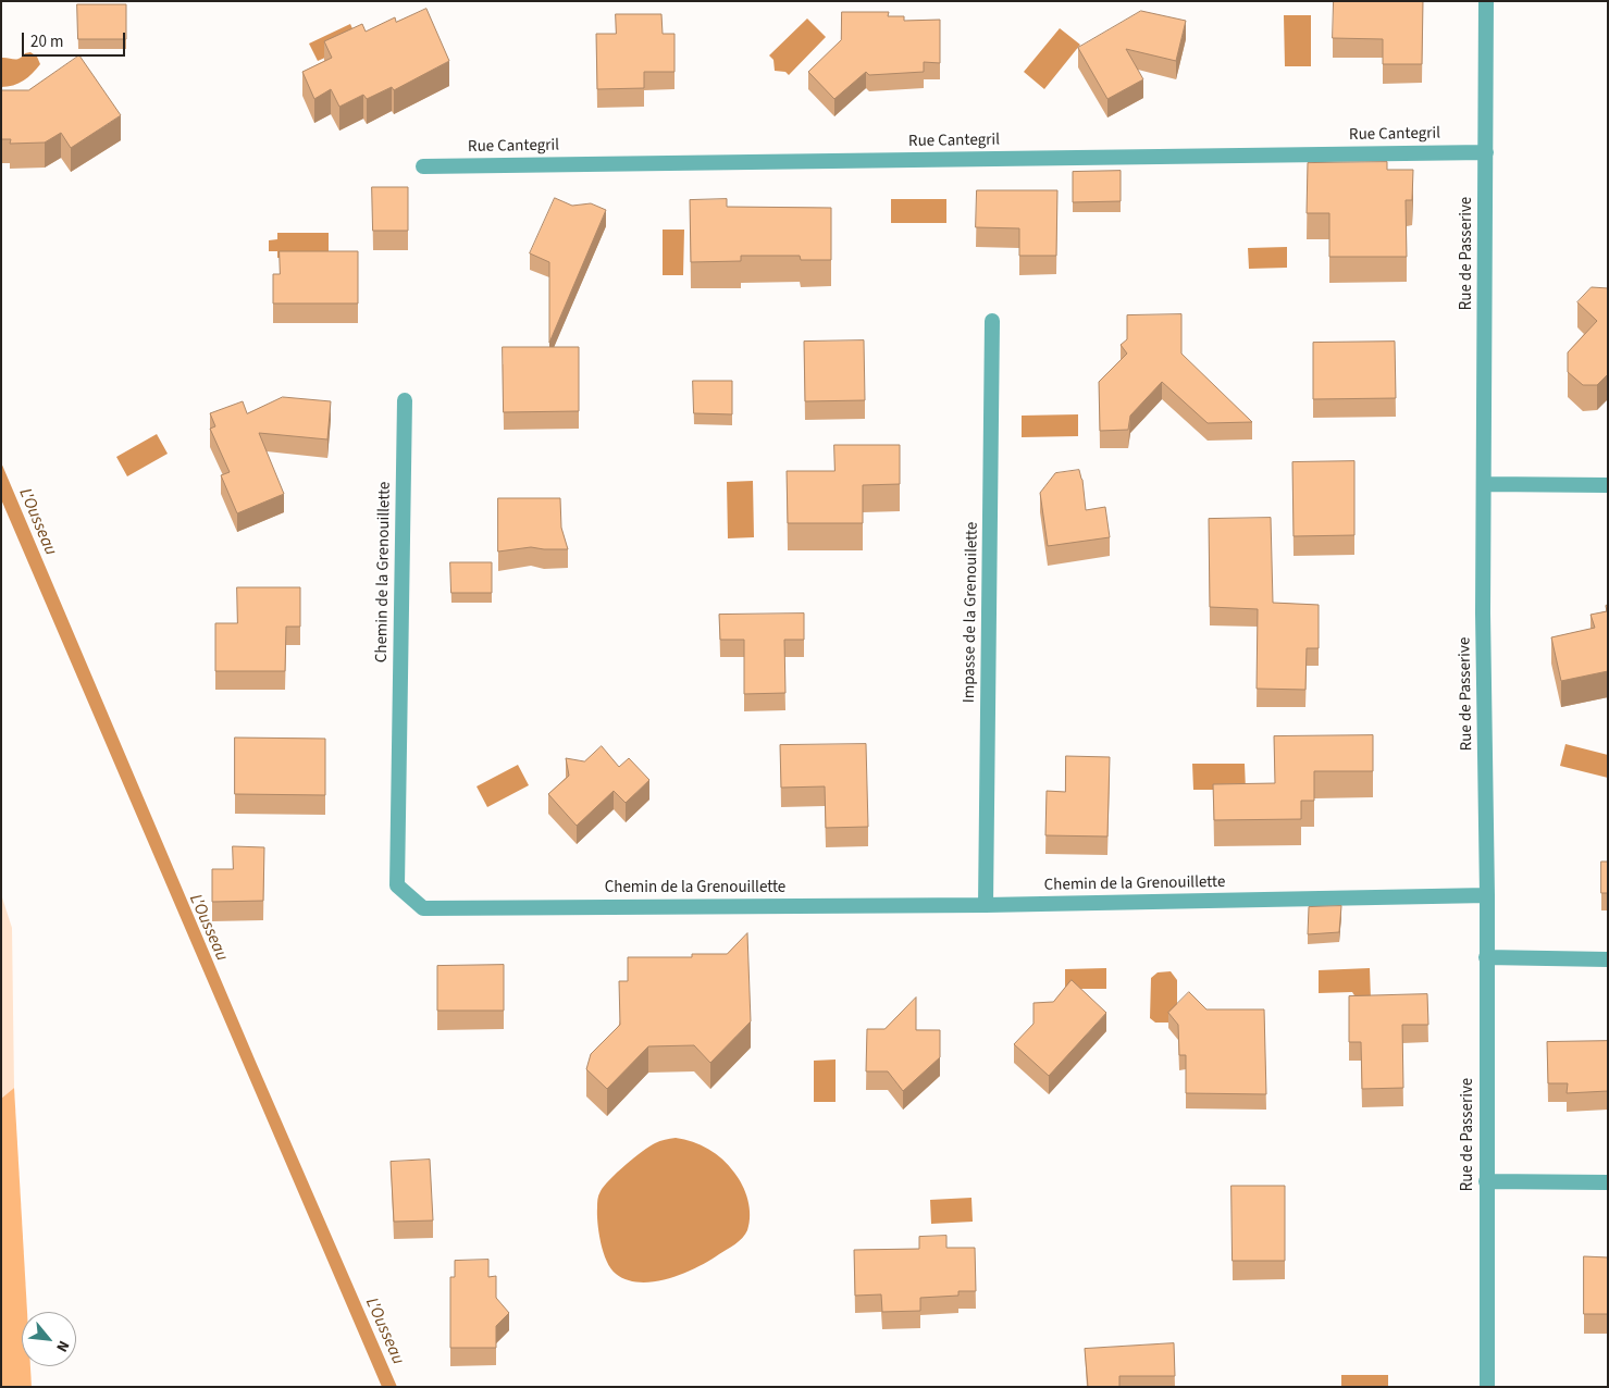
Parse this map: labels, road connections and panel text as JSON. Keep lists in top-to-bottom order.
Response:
{
  "streets": {
    "street": [
      "Rue Cantegril",
      "Rue de Passerive",
      "Chemin de la Grenouillette",
      "Impasse de la Grenouilette"
    ]
  },
  "crossings": [
    ["Rue Cantegril", "Rue de Passerive"],
    ["Rue de Passerive", "Chemin de la Grenouillette"],
    ["Chemin de la Grenouillette", "Impasse de la Grenouilette"]
  ],
  "water": ["L'Ousseau"],
  "scale_bar": "20 m",
  "north": "bottom right"
}
